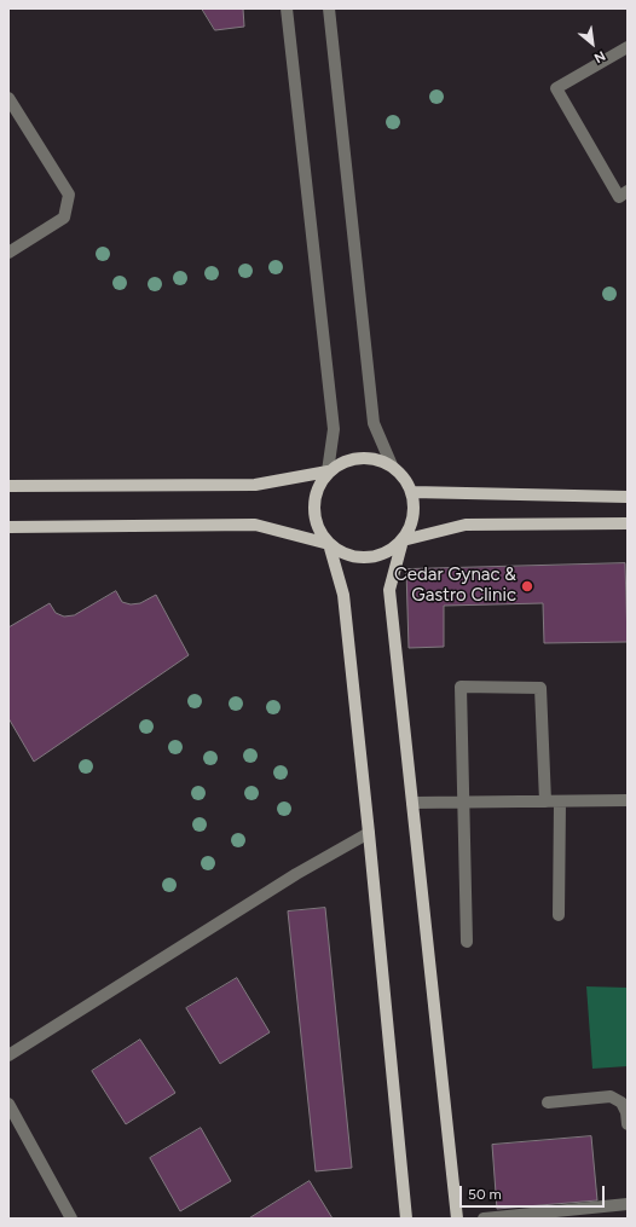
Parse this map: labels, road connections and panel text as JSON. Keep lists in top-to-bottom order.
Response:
{
  "places": ["Cedar Gynac & Gastro Clinic"],
  "scale_bar": "50 m",
  "north": "bottom right"
}
